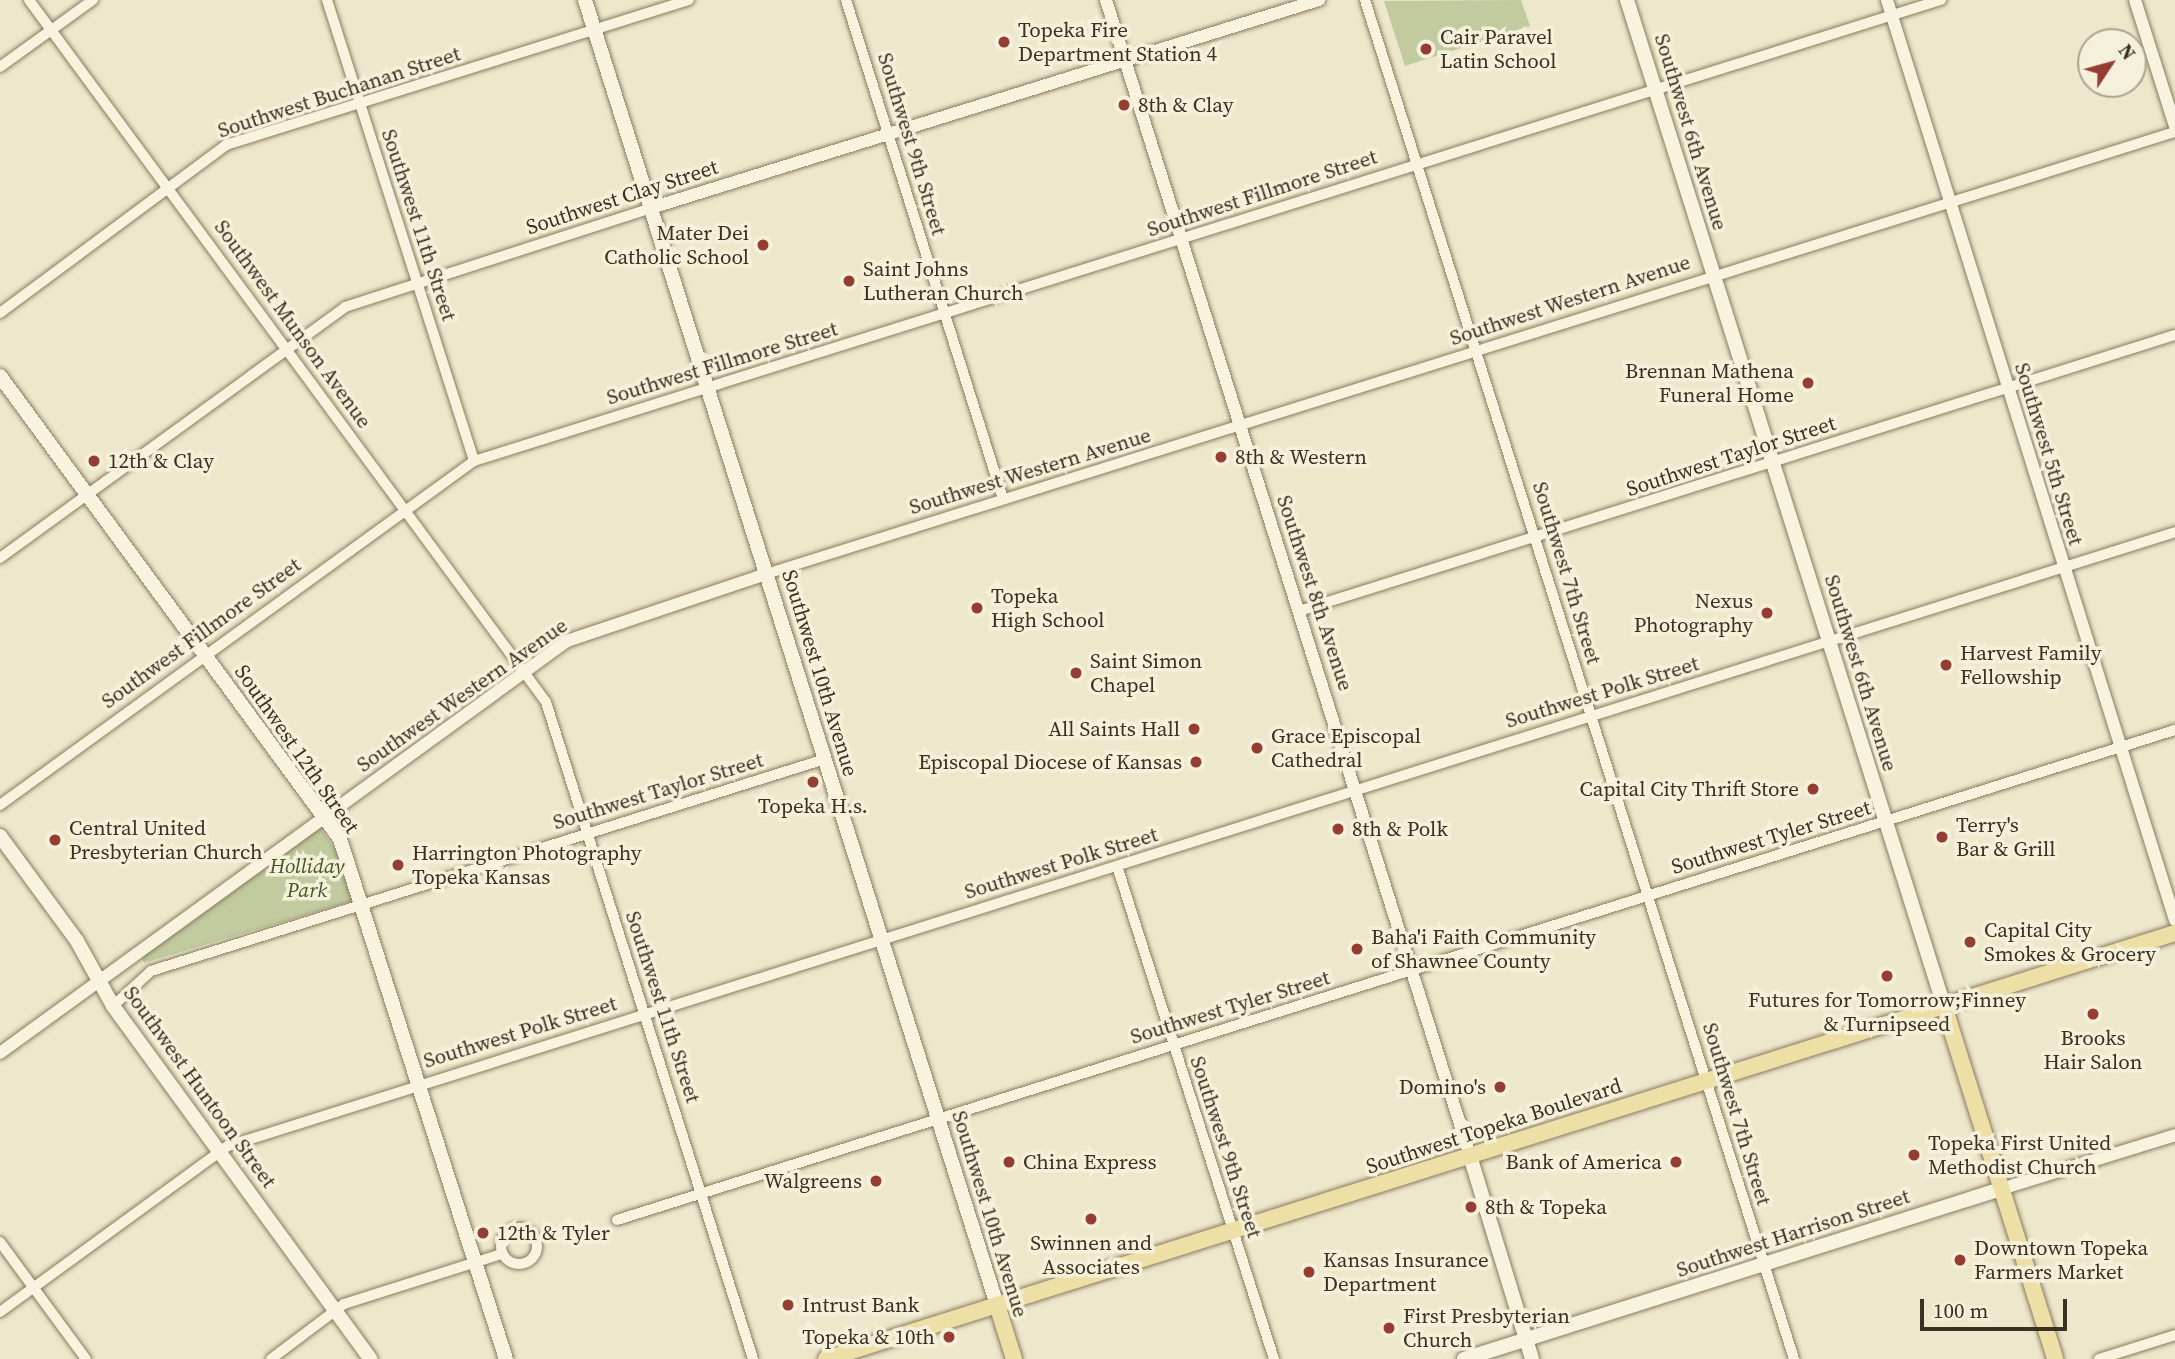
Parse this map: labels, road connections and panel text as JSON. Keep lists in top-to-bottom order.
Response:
{
  "streets": {
    "main road": [
      "Southwest 6th Avenue",
      "Southwest 8th Avenue",
      "Southwest 10th Avenue",
      "Southwest 12th Street",
      "Southwest Huntoon Street",
      "Southwest Topeka Boulevard",
      "Southwest Harrison Street"
    ],
    "street": [
      "Southwest Buchanan Street",
      "Southwest 9th Street",
      "Southwest Fillmore Street",
      "Southwest Clay Street",
      "Southwest 11th Street",
      "Southwest Western Avenue",
      "Southwest Munson Avenue",
      "Southwest 5th Street",
      "Southwest Taylor Street",
      "Southwest 7th Street",
      "Southwest Polk Street",
      "Southwest Tyler Street"
    ]
  },
  "crossings": [
    ["Southwest Buchanan Street", "Southwest 11th Street"],
    ["Southwest Buchanan Street", "Southwest Munson Avenue"],
    ["Southwest Buchanan Street", "Southwest 10th Avenue"],
    ["Southwest 6th Avenue", "Southwest Fillmore Street"],
    ["Southwest 6th Avenue", "Southwest Western Avenue"],
    ["Southwest 6th Avenue", "Southwest Taylor Street"],
    ["Southwest 6th Avenue", "Southwest Polk Street"],
    ["Southwest 6th Avenue", "Southwest Tyler Street"],
    ["Southwest 6th Avenue", "Southwest Topeka Boulevard"],
    ["Southwest 6th Avenue", "Southwest Harrison Street"],
    ["Southwest 9th Street", "Southwest Fillmore Street"],
    ["Southwest 9th Street", "Southwest Clay Street"],
    ["Southwest 9th Street", "Southwest Western Avenue"],
    ["Southwest 9th Street", "Southwest Polk Street"],
    ["Southwest 9th Street", "Southwest Tyler Street"],
    ["Southwest 9th Street", "Southwest Topeka Boulevard"],
    ["Southwest Fillmore Street", "Southwest 11th Street"],
    ["Southwest Fillmore Street", "Southwest Munson Avenue"],
    ["Southwest Fillmore Street", "Southwest 5th Street"],
    ["Southwest Fillmore Street", "Southwest 7th Street"],
    ["Southwest Fillmore Street", "Southwest 8th Avenue"],
    ["Southwest Fillmore Street", "Southwest 10th Avenue"],
    ["Southwest Fillmore Street", "Southwest 12th Street"],
    ["Southwest Clay Street", "Southwest 11th Street"],
    ["Southwest Clay Street", "Southwest Munson Avenue"],
    ["Southwest Clay Street", "Southwest 8th Avenue"],
    ["Southwest Clay Street", "Southwest 10th Avenue"],
    ["Southwest Clay Street", "Southwest 12th Street"],
    ["Southwest 11th Street", "Southwest Western Avenue"],
    ["Southwest 11th Street", "Southwest Munson Avenue"],
    ["Southwest 11th Street", "Southwest Taylor Street"],
    ["Southwest 11th Street", "Southwest Polk Street"],
    ["Southwest 11th Street", "Southwest Tyler Street"],
    ["Southwest Western Avenue", "Southwest Munson Avenue"],
    ["Southwest Western Avenue", "Southwest 5th Street"],
    ["Southwest Western Avenue", "Southwest 7th Street"],
    ["Southwest Western Avenue", "Southwest 8th Avenue"],
    ["Southwest Western Avenue", "Southwest 10th Avenue"],
    ["Southwest Western Avenue", "Southwest 12th Street"],
    ["Southwest Western Avenue", "Southwest Huntoon Street"],
    ["Southwest 5th Street", "Southwest Taylor Street"],
    ["Southwest 5th Street", "Southwest Polk Street"],
    ["Southwest 5th Street", "Southwest Tyler Street"],
    ["Southwest Taylor Street", "Southwest 7th Street"],
    ["Southwest Taylor Street", "Southwest 8th Avenue"],
    ["Southwest Taylor Street", "Southwest 10th Avenue"],
    ["Southwest Taylor Street", "Southwest 12th Street"],
    ["Southwest Taylor Street", "Southwest Huntoon Street"],
    ["Southwest 7th Street", "Southwest Polk Street"],
    ["Southwest 7th Street", "Southwest Tyler Street"],
    ["Southwest 7th Street", "Southwest Topeka Boulevard"],
    ["Southwest 7th Street", "Southwest Harrison Street"],
    ["Southwest 8th Avenue", "Southwest Polk Street"],
    ["Southwest 8th Avenue", "Southwest Tyler Street"],
    ["Southwest 8th Avenue", "Southwest Topeka Boulevard"],
    ["Southwest 8th Avenue", "Southwest Harrison Street"],
    ["Southwest 10th Avenue", "Southwest Polk Street"],
    ["Southwest 10th Avenue", "Southwest Tyler Street"],
    ["Southwest 10th Avenue", "Southwest Topeka Boulevard"],
    ["Southwest Polk Street", "Southwest 12th Street"],
    ["Southwest Polk Street", "Southwest Huntoon Street"]
  ],
  "parks": ["Holliday Park"],
  "places": [
    "Topeka Fire Department Station 4",
    "Cair Paravel Latin School",
    "8th & Clay",
    "Mater Dei Catholic School",
    "Saint Johns Lutheran Church",
    "Brennan Mathena Funeral Home",
    "8th & Western",
    "12th & Clay",
    "Topeka High School",
    "Nexus Photography",
    "Harvest Family Fellowship",
    "Saint Simon Chapel",
    "All Saints Hall",
    "Grace Episcopal Cathedral",
    "Episcopal Diocese of Kansas",
    "Topeka H.s.",
    "Capital City Thrift Store",
    "8th & Polk",
    "Terry's Bar & Grill",
    "Central United Presbyterian Church",
    "Harrington Photography Topeka Kansas",
    "Capital City Smokes & Grocery",
    "Baha'i Faith Community of Shawnee County",
    "Futures for Tomorrow;Finney & Turnipseed",
    "Brooks Hair Salon",
    "Domino's",
    "Topeka First United Methodist Church",
    "China Express",
    "Bank of America",
    "Walgreens",
    "8th & Topeka",
    "Swinnen and Associates",
    "12th & Tyler",
    "Downtown Topeka Farmers Market",
    "Kansas Insurance Department",
    "Intrust Bank",
    "First Presbyterian Church",
    "Topeka & 10th"
  ],
  "scale_bar": "100 m",
  "north": "top right"
}
